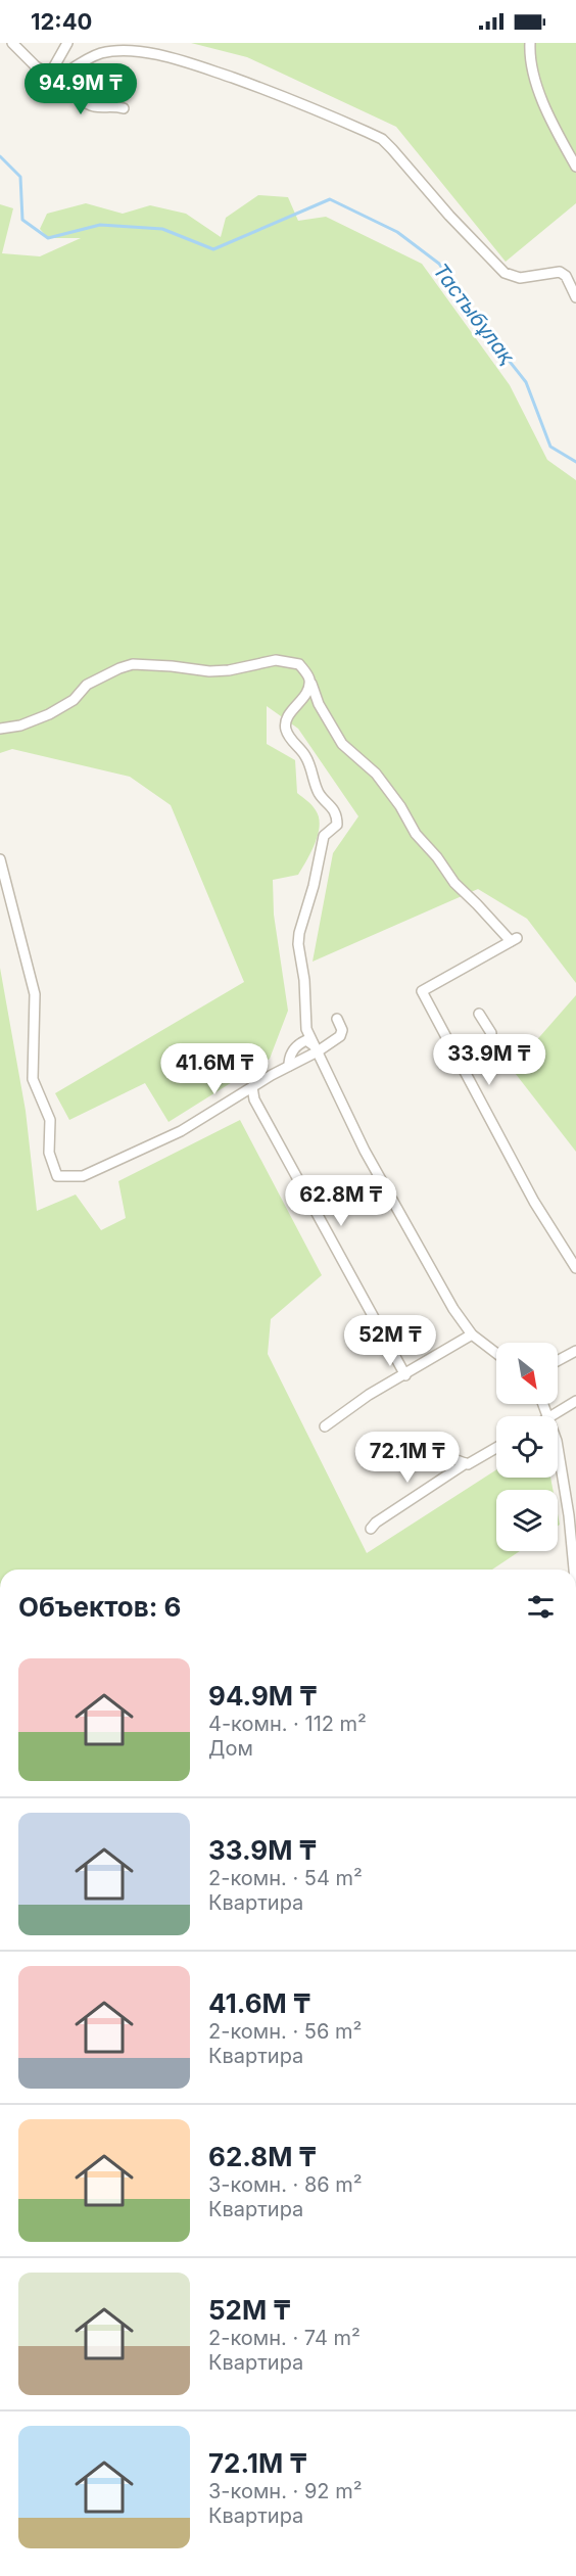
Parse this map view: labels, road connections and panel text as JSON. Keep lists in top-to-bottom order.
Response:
{
  "water": ["Тастыбұлақ"],
  "north": "bottom right",
  "page": {
    "status": "12:40",
    "price": [
      "94.9M ₸",
      "33.9M ₸",
      "41.6M ₸",
      "62.8M ₸",
      "52M ₸",
      "72.1M ₸"
    ],
    "heading": "Объектов: 6",
    "list": [
      {
        "name": "94.9M ₸",
        "note": "4-комн. · 112 m² · Дом"
      },
      {
        "name": "33.9M ₸",
        "note": "2-комн. · 54 m² · Квартира"
      },
      {
        "name": "41.6M ₸",
        "note": "2-комн. · 56 m² · Квартира"
      },
      {
        "name": "62.8M ₸",
        "note": "3-комн. · 86 m² · Квартира"
      },
      {
        "name": "52M ₸",
        "note": "2-комн. · 74 m² · Квартира"
      },
      {
        "name": "72.1M ₸",
        "note": "3-комн. · 92 m² · Квартира"
      }
    ]
  }
}
